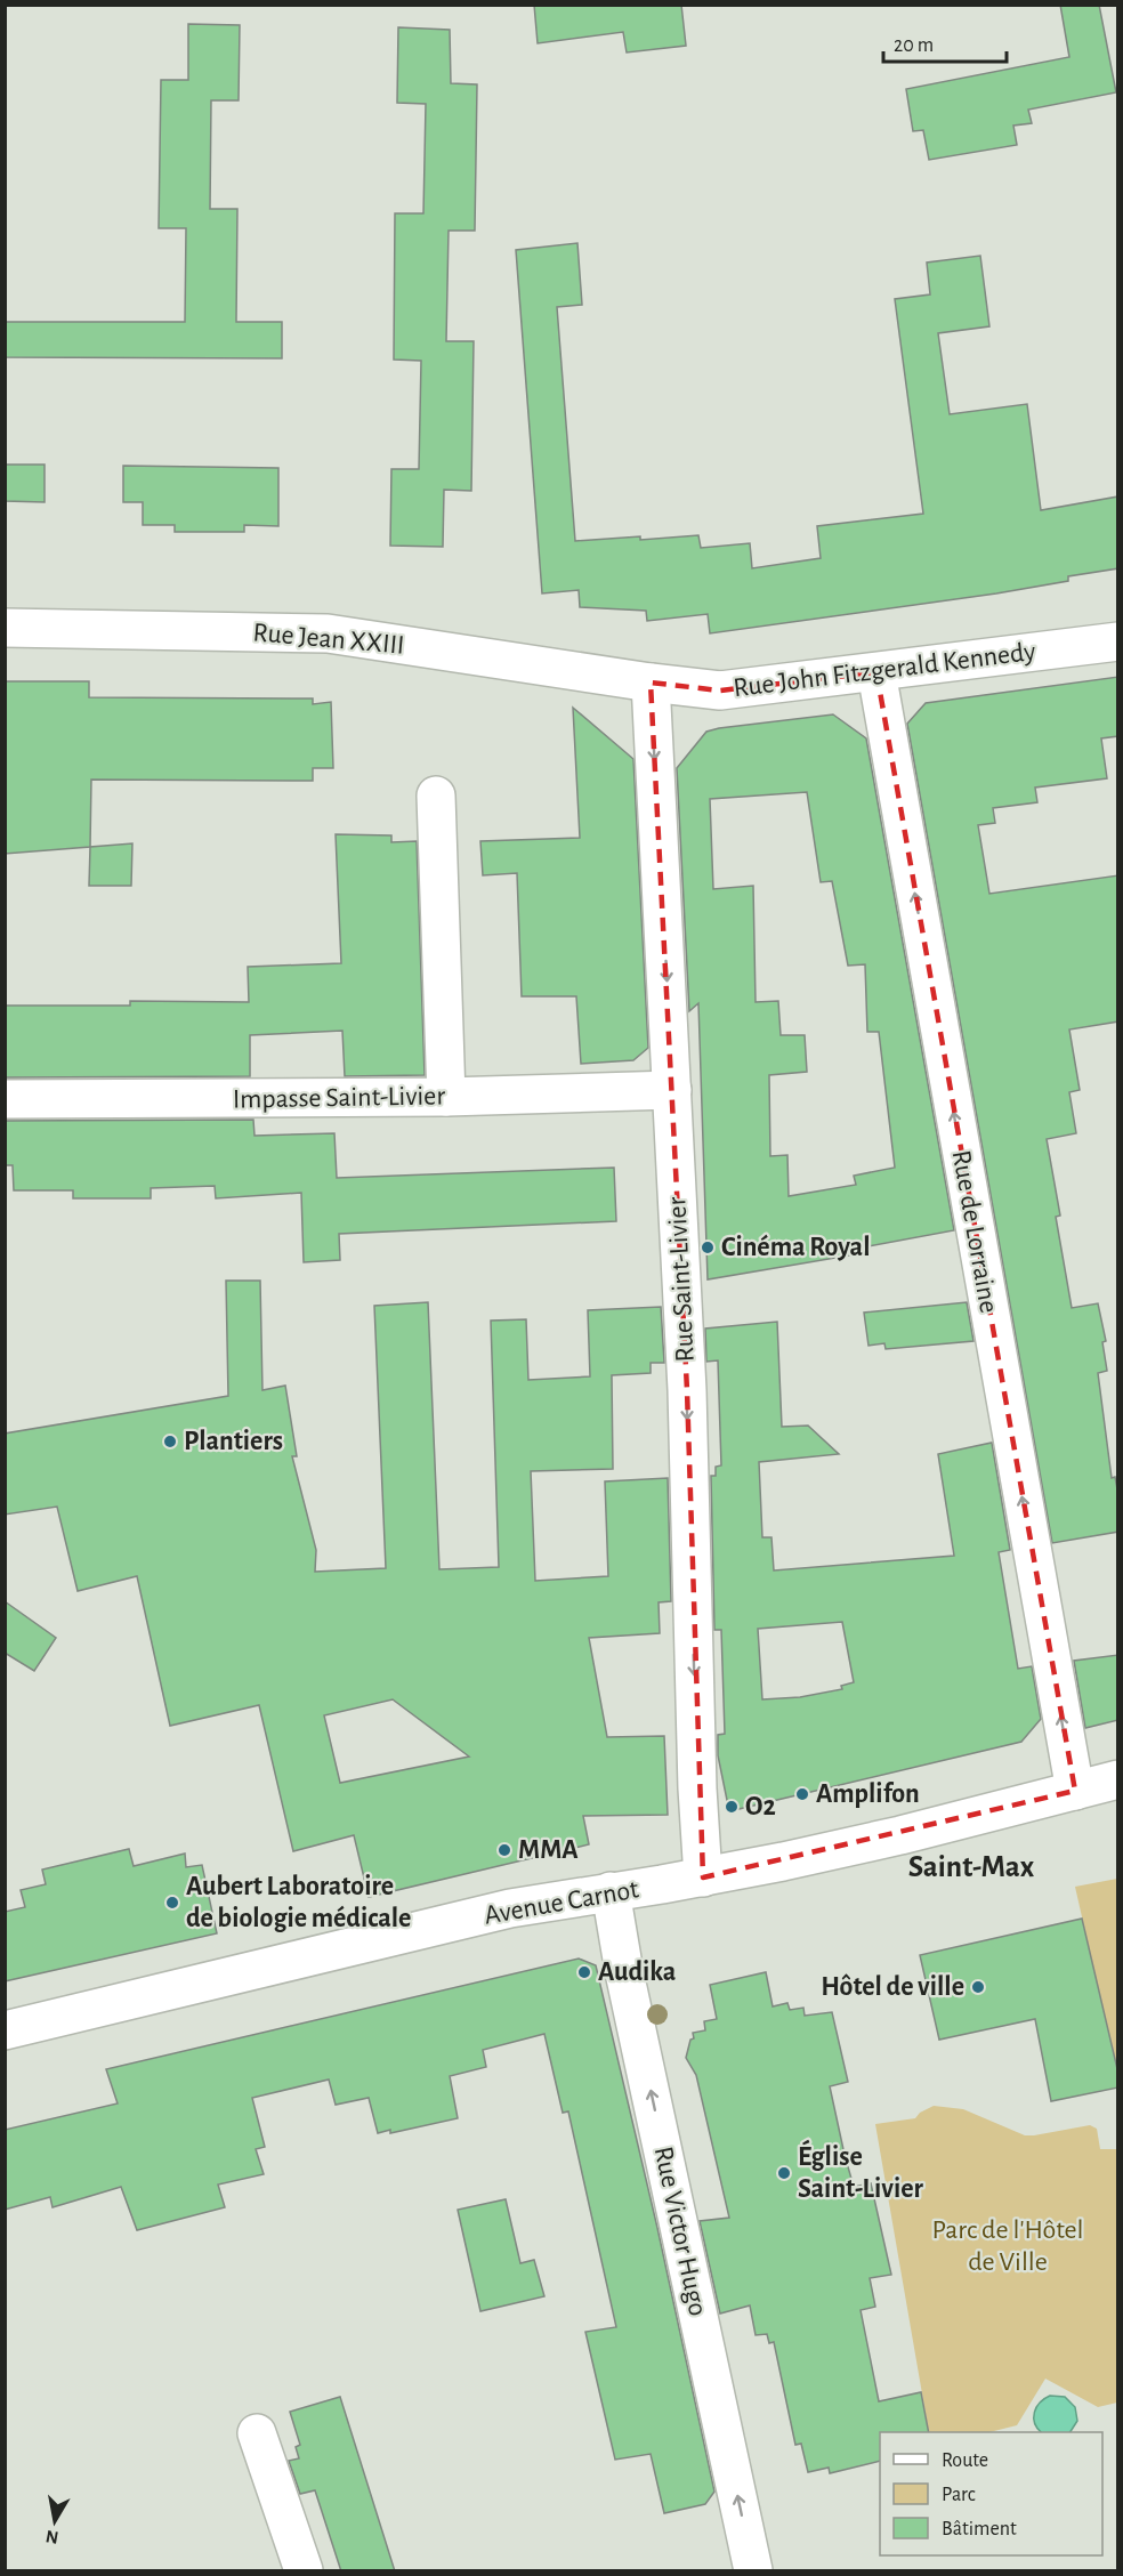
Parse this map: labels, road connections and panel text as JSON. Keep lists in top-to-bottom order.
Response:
{
  "streets": {
    "street": [
      "Rue Jean XXIII",
      "Rue John Fitzgerald Kennedy",
      "Impasse Saint-Livier",
      "Rue de Lorraine",
      "Rue Saint-Livier",
      "Avenue Carnot",
      "Rue Victor Hugo"
    ]
  },
  "crossings": [
    ["Rue Jean XXIII", "Rue John Fitzgerald Kennedy"],
    ["Rue Jean XXIII", "Rue Saint-Livier"],
    ["Rue John Fitzgerald Kennedy", "Rue de Lorraine"],
    ["Rue John Fitzgerald Kennedy", "Rue Saint-Livier"],
    ["Impasse Saint-Livier", "Rue Saint-Livier"],
    ["Rue de Lorraine", "Avenue Carnot"],
    ["Rue Saint-Livier", "Avenue Carnot"],
    ["Avenue Carnot", "Rue Victor Hugo"]
  ],
  "one_way": ["Rue de Lorraine", "Rue Saint-Livier", "Rue Victor Hugo"],
  "districts": ["Saint-Max"],
  "parks": ["Parc de l'Hôtel de Ville"],
  "places": [
    "Cinéma Royal",
    "Plantiers",
    "Amplifon",
    "O2",
    "MMA",
    "Aubert Laboratoire de biologie médicale",
    "Audika",
    "Hôtel de ville",
    "Église Saint-Livier"
  ],
  "legend": ["Route", "Parc", "Bâtiment"],
  "scale_bar": "20 m",
  "north": "bottom"
}
